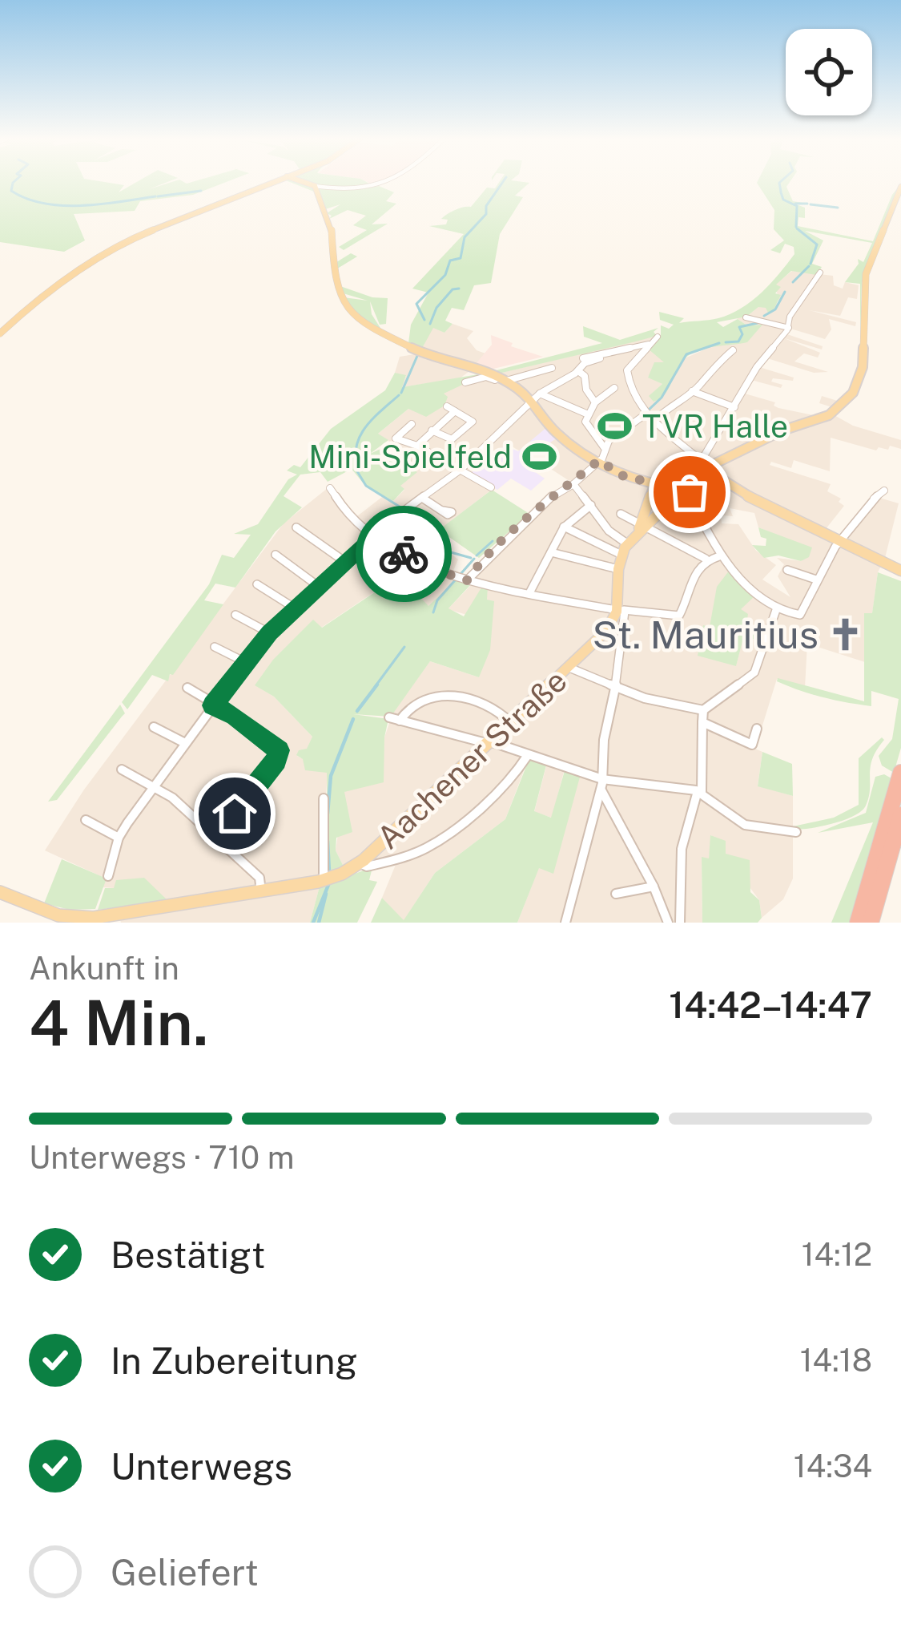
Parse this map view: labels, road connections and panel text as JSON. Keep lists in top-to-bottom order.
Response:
{
  "streets": {
    "main road": ["Aachener Straße"]
  },
  "places": {
    "sports": ["TVR Halle", "Mini-Spielfeld"],
    "church": ["St. Mauritius"]
  },
  "page": {
    "heading": ["4 Min.", "Ankunft in", "14:42–14:47"],
    "bar": "Unterwegs · 710 m",
    "list": [
      ["Bestätigt", "14:12"],
      ["In Zubereitung", "14:18"],
      ["Unterwegs", "14:34"],
      "Geliefert"
    ]
  }
}
